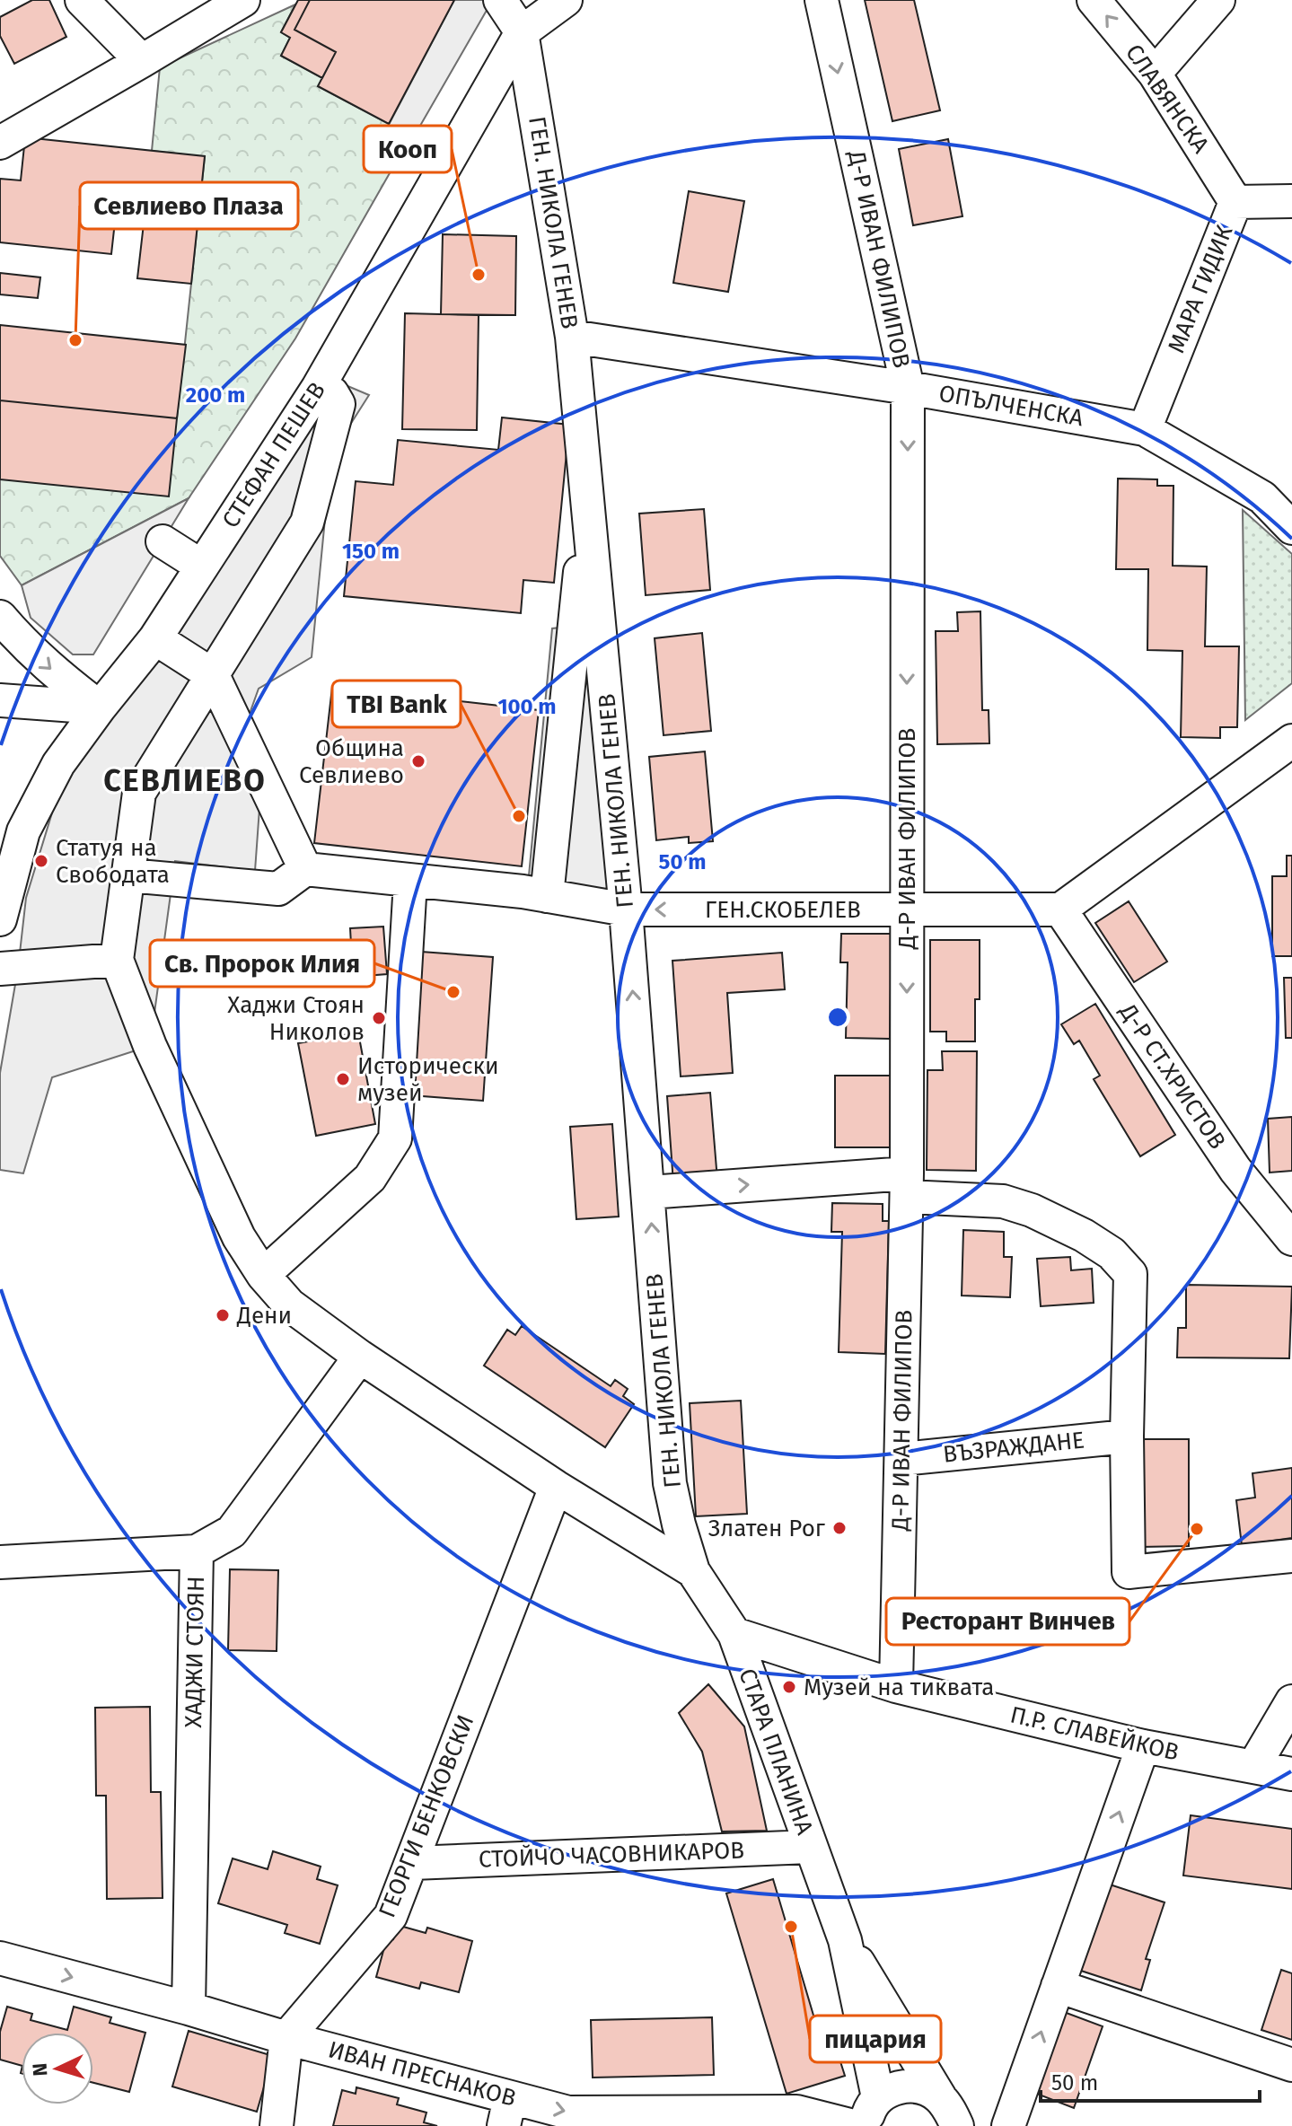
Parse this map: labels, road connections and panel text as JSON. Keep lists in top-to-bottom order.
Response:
{
  "streets": {
    "street": [
      "СЛАВЯНСКА",
      "ГЕН. НИКОЛА ГЕНЕВ",
      "Д-Р ИВАН ФИЛИПОВ",
      "МАРА ГИДИК",
      "ОПЪЛЧЕНСКА",
      "СТЕФАН ПЕШЕВ",
      "ГЕН.СКОБЕЛЕВ",
      "Д-Р СТ.ХРИСТОВ",
      "ВЪЗРАЖДАНЕ",
      "ХАДЖИ СТОЯН",
      "П.Р. СЛАВЕЙКОВ",
      "СТАРА ПЛАНИНА",
      "ГЕОРГИ БЕНКОВСКИ",
      "СТОЙЧО ЧАСОВНИКАРОВ",
      "ИВАН ПРЕСНАКОВ"
    ]
  },
  "crossings": [
    ["СЛАВЯНСКА", "МАРА ГИДИК"],
    ["ГЕН. НИКОЛА ГЕНЕВ", "ОПЪЛЧЕНСКА"],
    ["ГЕН. НИКОЛА ГЕНЕВ", "СТЕФАН ПЕШЕВ"],
    ["ГЕН. НИКОЛА ГЕНЕВ", "ГЕН.СКОБЕЛЕВ"],
    ["ГЕН. НИКОЛА ГЕНЕВ", "СТАРА ПЛАНИНА"],
    ["Д-Р ИВАН ФИЛИПОВ", "ОПЪЛЧЕНСКА"],
    ["Д-Р ИВАН ФИЛИПОВ", "ГЕН.СКОБЕЛЕВ"],
    ["Д-Р ИВАН ФИЛИПОВ", "ВЪЗРАЖДАНЕ"],
    ["Д-Р ИВАН ФИЛИПОВ", "П.Р. СЛАВЕЙКОВ"],
    ["МАРА ГИДИК", "ОПЪЛЧЕНСКА"],
    ["ГЕН.СКОБЕЛЕВ", "Д-Р СТ.ХРИСТОВ"],
    ["ХАДЖИ СТОЯН", "ИВАН ПРЕСНАКОВ"],
    ["П.Р. СЛАВЕЙКОВ", "СТАРА ПЛАНИНА"],
    ["СТАРА ПЛАНИНА", "СТОЙЧО ЧАСОВНИКАРОВ"],
    ["ГЕОРГИ БЕНКОВСКИ", "СТОЙЧО ЧАСОВНИКАРОВ"],
    ["ГЕОРГИ БЕНКОВСКИ", "ИВАН ПРЕСНАКОВ"]
  ],
  "one_way": [
    "СЛАВЯНСКА",
    "ГЕН. НИКОЛА ГЕНЕВ",
    "Д-Р ИВАН ФИЛИПОВ",
    "ИВАН ПРЕСНАКОВ"
  ],
  "districts": ["СЕВЛИЕВО"],
  "places": [
    "Кооп",
    "Севлиево Плаза",
    "Община Севлиево",
    "TBI Bank",
    "Статуя на Свободата",
    "Св. Пророк Илия",
    "Хаджи Стоян Николов",
    "Исторически музей",
    "Дени",
    "Златен Рог",
    "Ресторант Винчев",
    "Музей на тиквата",
    "пицария"
  ],
  "scale_bar": "50 m",
  "north": "left",
  "rings": [
    "200 m",
    "150 m",
    "100 m",
    "50 m"
  ]
}
